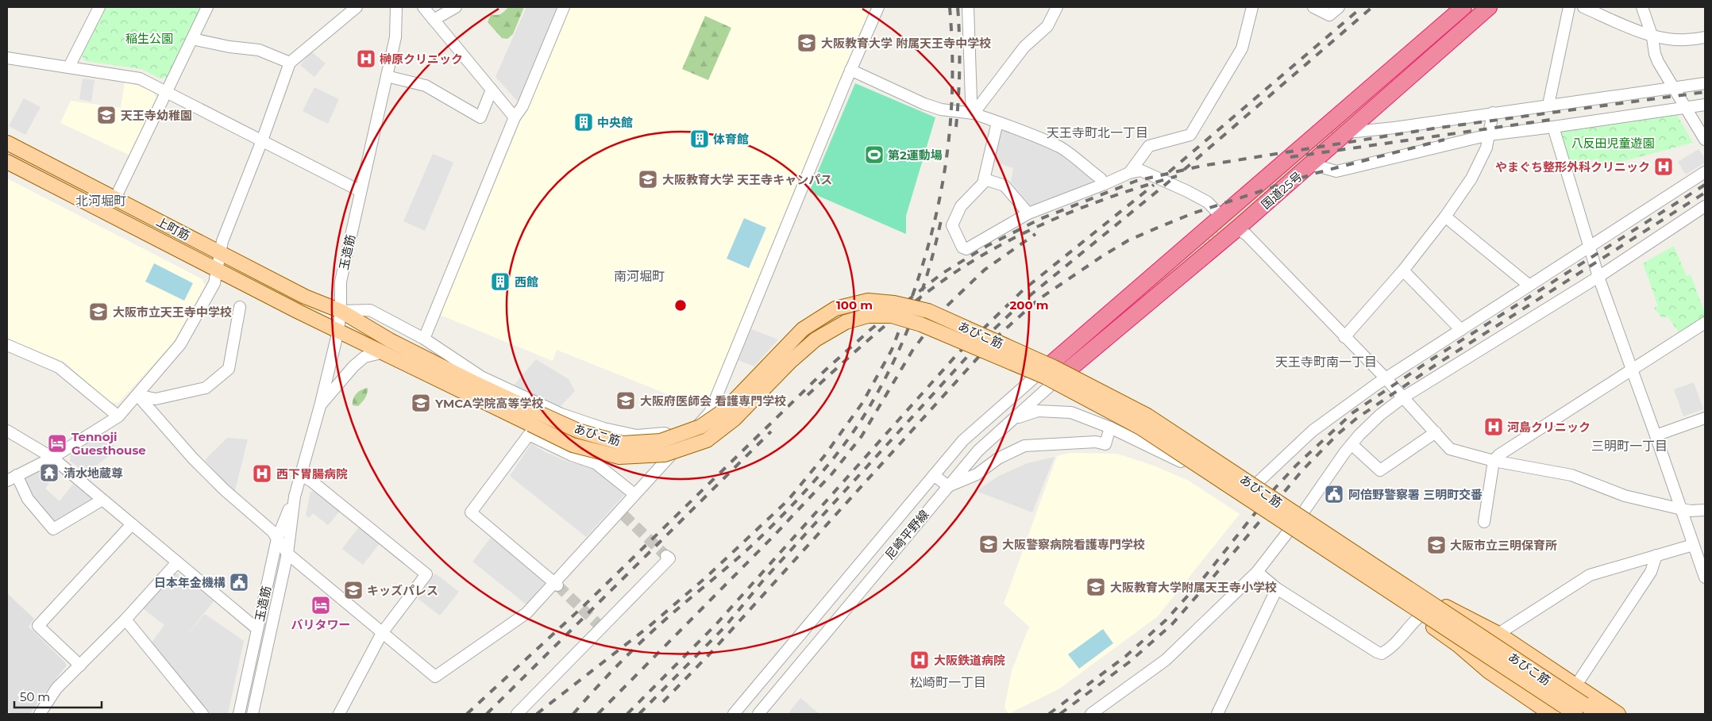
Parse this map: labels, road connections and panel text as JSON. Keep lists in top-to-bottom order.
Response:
{
  "streets": {
    "highway": ["国道25号"],
    "main road": ["上町筋", "あびこ筋"],
    "street": ["玉造筋", "尼崎平野線"]
  },
  "crossings": [
    ["国道25号", "尼崎平野線"],
    ["上町筋", "玉造筋"],
    ["上町筋", "あびこ筋"],
    ["玉造筋", "あびこ筋"]
  ],
  "districts": [
    "天王寺町北一丁目",
    "北河堀町",
    "南河堀町",
    "天王寺町南一丁目",
    "三明町一丁目",
    "松崎町一丁目"
  ],
  "parks": ["稲生公園", "八反田児童遊園"],
  "places": {
    "school or university": [
      "大阪教育大学 附属天王寺中学校",
      "天王寺幼稚園",
      "大阪教育大学 天王寺キャンパス",
      "大阪市立天王寺中学校",
      "大阪府医師会 看護専門学校",
      "YMCA学院高等学校",
      "大阪警察病院看護専門学校",
      "大阪市立三明保育所",
      "大阪教育大学附属天王寺小学校",
      "キッズパレス"
    ],
    "hospital": [
      "榊原クリニック",
      "やまぐち整形外科クリニック",
      "河島クリニック",
      "西下胃腸病院",
      "大阪鉄道病院"
    ],
    "building": ["中央館", "体育館", "西館"],
    "sports": ["第2運動場"],
    "hotel": ["Tennoji Guesthouse", "バリタワー"],
    "temple": ["清水地蔵尊"],
    "public building": ["阿倍野警察署 三明町交番", "日本年金機構"]
  },
  "scale_bar": "50 m",
  "rings": ["100 m", "200 m"]
}
